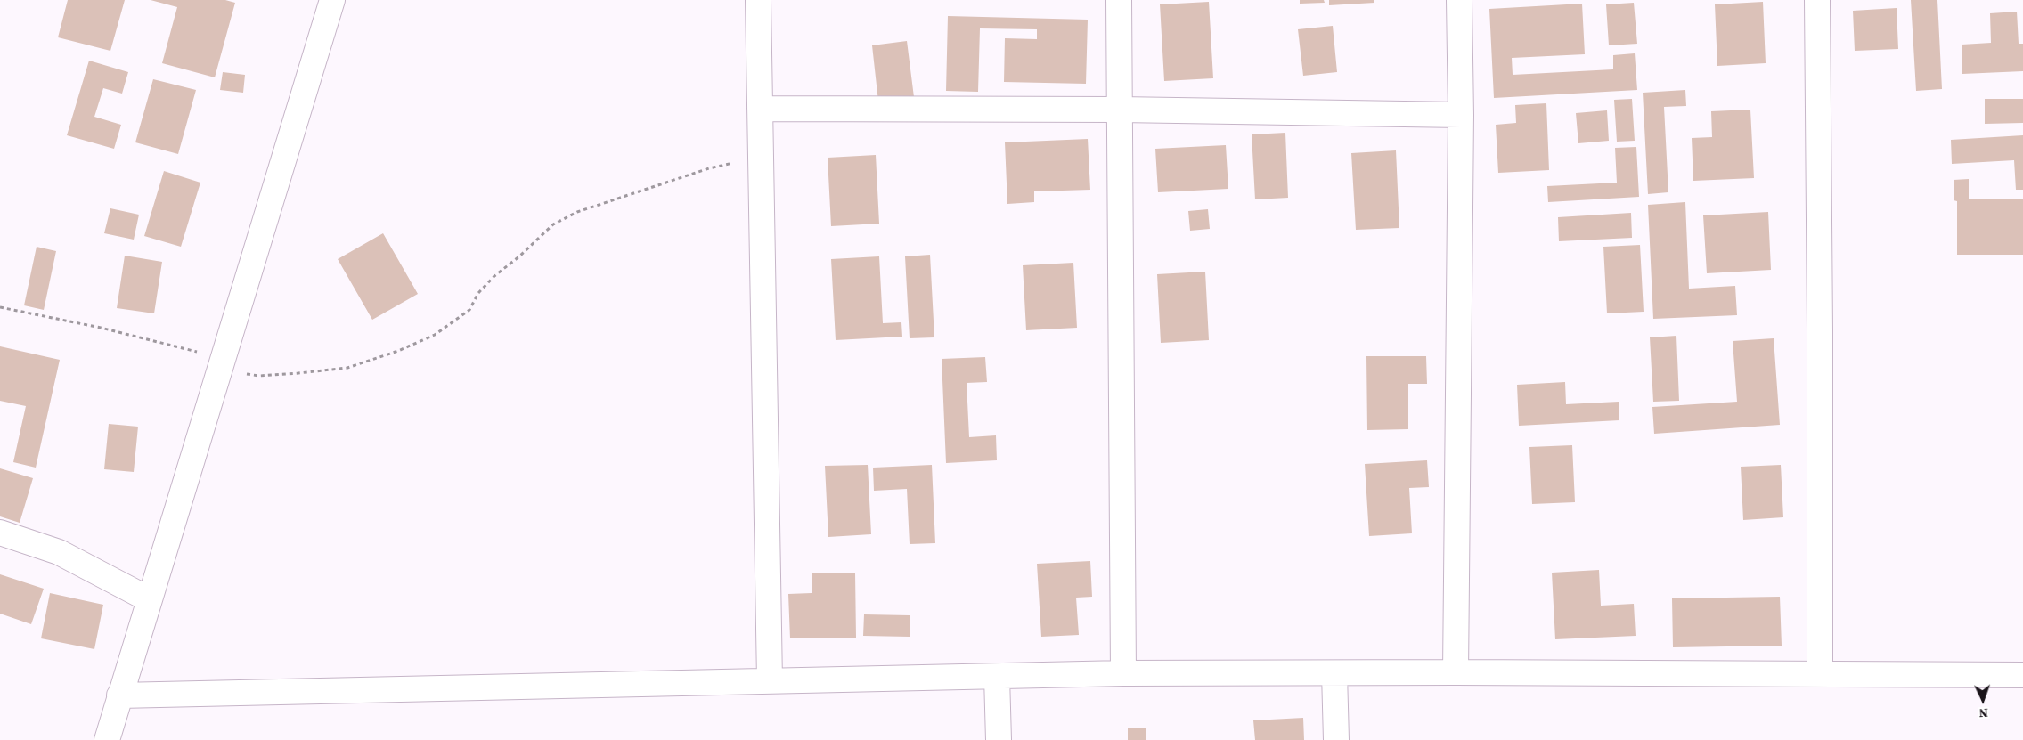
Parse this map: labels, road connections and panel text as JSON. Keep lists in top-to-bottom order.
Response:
{
  "north": "bottom"
}
